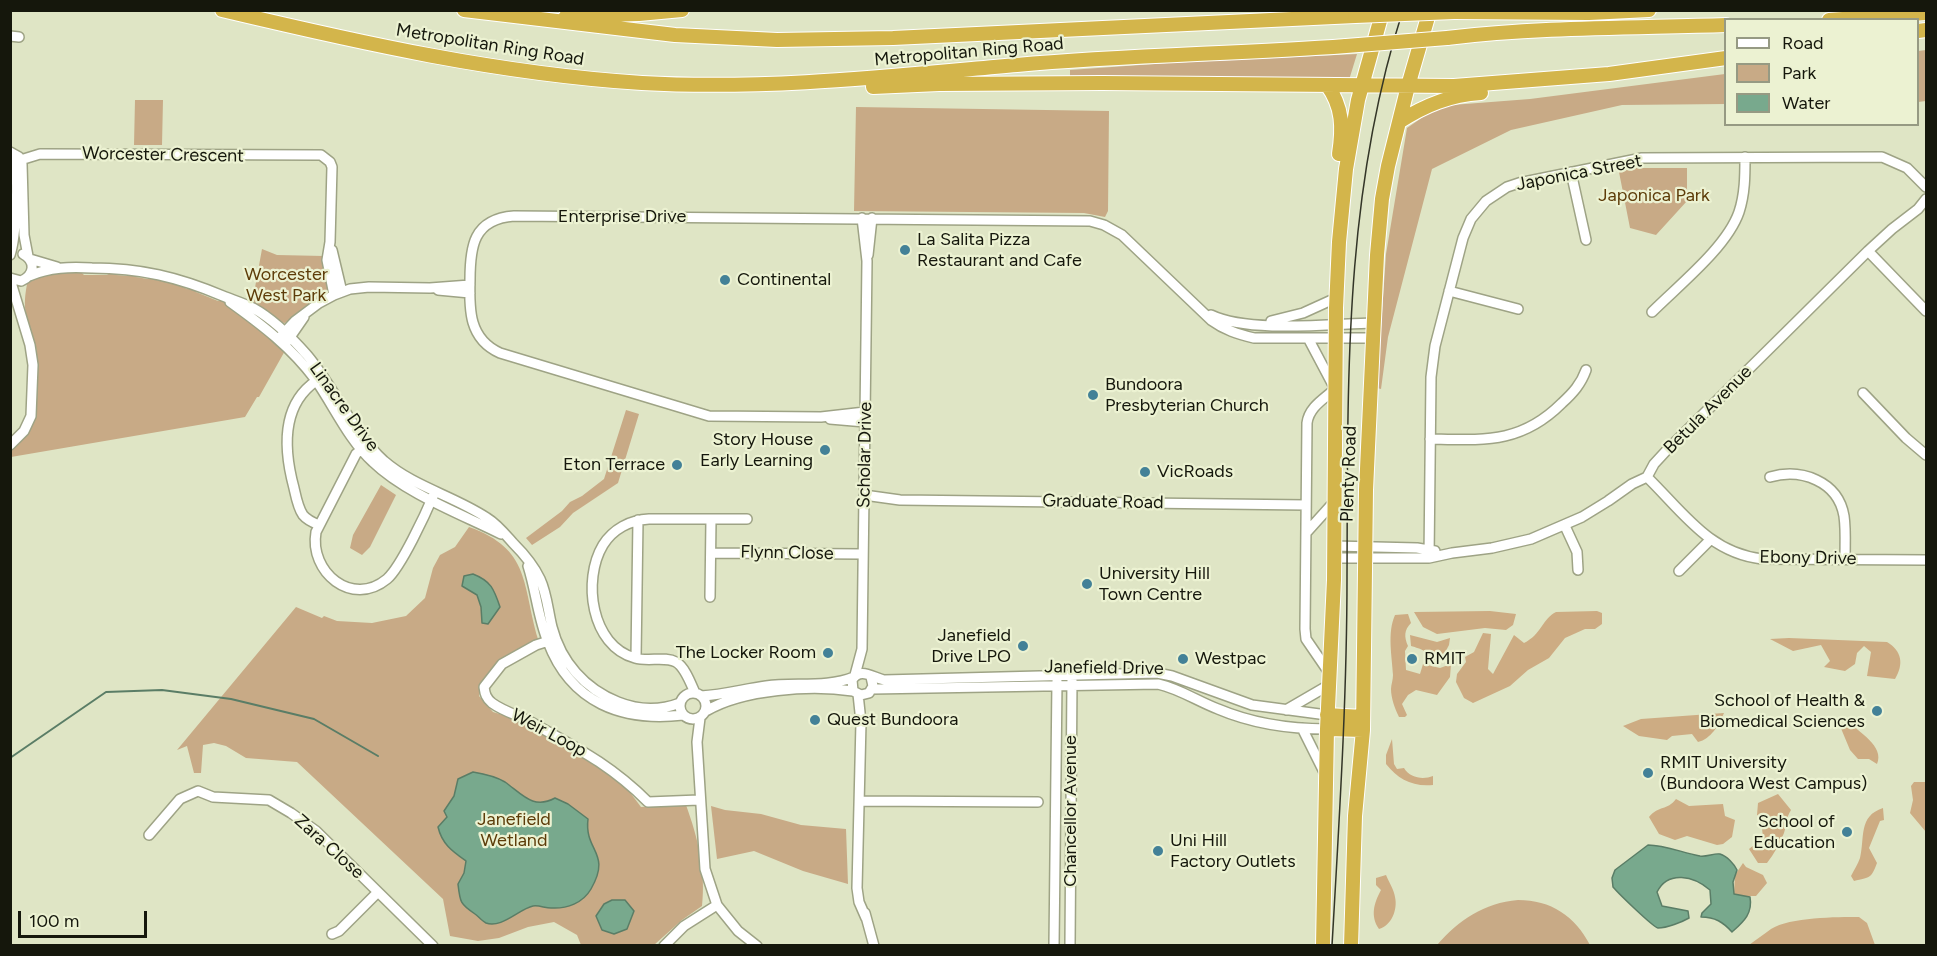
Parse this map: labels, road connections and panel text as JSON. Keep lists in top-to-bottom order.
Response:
{
  "streets": {
    "highway": ["Metropolitan Ring Road", "Plenty Road", "Janefield Drive"],
    "street": [
      "Worcester Crescent",
      "Japonica Street",
      "Enterprise Drive",
      "Linacre Drive",
      "Betula Avenue",
      "Scholar Drive",
      "Graduate Road",
      "Flynn Close",
      "Ebony Drive",
      "Weir Loop",
      "Chancellor Avenue",
      "Zara Close"
    ]
  },
  "crossings": [
    ["Japonica Street", "Betula Avenue"],
    ["Enterprise Drive", "Scholar Drive"],
    ["Enterprise Drive", "Plenty Road"],
    ["Linacre Drive", "Janefield Drive"],
    ["Linacre Drive", "Weir Loop"],
    ["Betula Avenue", "Plenty Road"],
    ["Betula Avenue", "Ebony Drive"],
    ["Scholar Drive", "Graduate Road"],
    ["Scholar Drive", "Flynn Close"],
    ["Scholar Drive", "Janefield Drive"],
    ["Plenty Road", "Janefield Drive"],
    ["Janefield Drive", "Chancellor Avenue"]
  ],
  "parks": ["Japonica Park", "Worcester West Park", "Janefield Wetland"],
  "places": [
    "La Salita Pizza Restaurant and Cafe",
    "Continental",
    "Bundoora Presbyterian Church",
    "Story House Early Learning",
    "Eton Terrace",
    "VicRoads",
    "University Hill Town Centre",
    "Janefield Drive LPO",
    "The Locker Room",
    "Westpac",
    "RMIT",
    "School of Health & Biomedical Sciences",
    "Quest Bundoora",
    "RMIT University (Bundoora West Campus)",
    "School of Education",
    "Uni Hill Factory Outlets"
  ],
  "legend": ["Road", "Park", "Water"],
  "scale_bar": "100 m"
}
